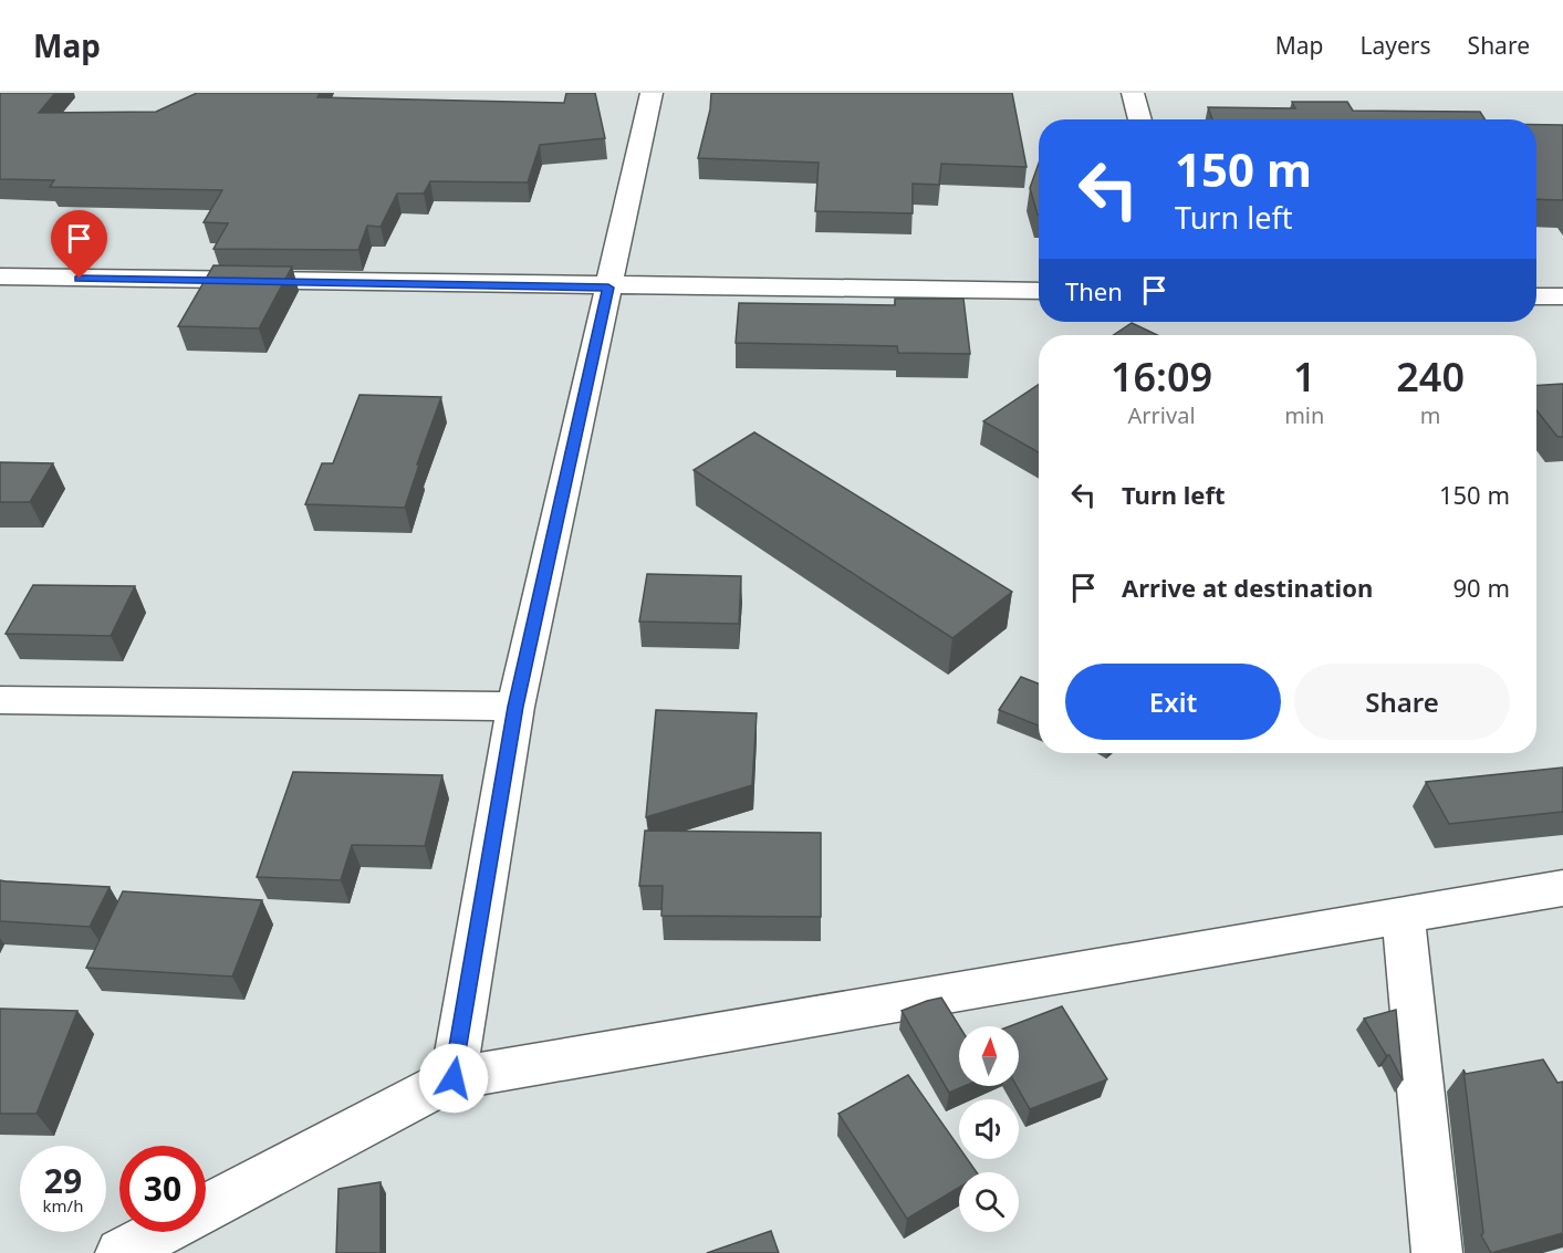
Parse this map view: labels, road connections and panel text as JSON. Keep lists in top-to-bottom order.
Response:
{
  "north": "top",
  "page": {
    "header": "Map",
    "nav": ["Map", "Layers", "Share"],
    "turn": ["150 m", "Turn left"],
    "then": "Then",
    "eta": [
      "16:09",
      "Arrival",
      "1",
      "min",
      "240",
      "m"
    ],
    "list": [
      {
        "name": "Turn left",
        "value": "150 m"
      },
      {
        "name": "Arrive at destination",
        "value": "90 m"
      }
    ],
    "buttons": ["Exit", "Share"],
    "speed": "29 km/h",
    "limit": "30"
  }
}
